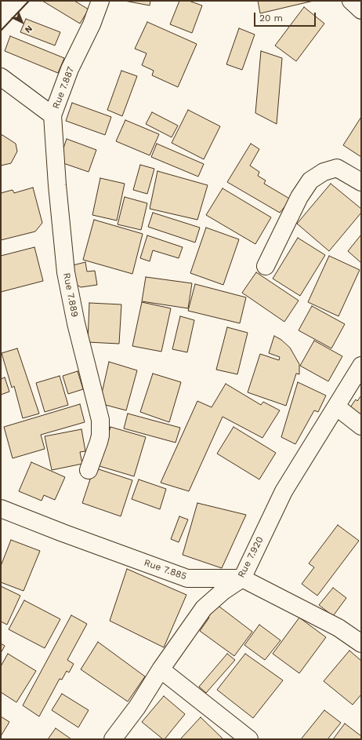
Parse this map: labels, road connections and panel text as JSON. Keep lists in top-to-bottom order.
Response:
{
  "streets": {
    "street": [
      "Rue 7.887",
      "Rue 7.889",
      "Rue 7.920",
      "Rue 7.885"
    ]
  },
  "crossings": [
    ["Rue 7.887", "Rue 7.889"],
    ["Rue 7.920", "Rue 7.885"]
  ],
  "scale_bar": "20 m",
  "north": "bottom right"
}
